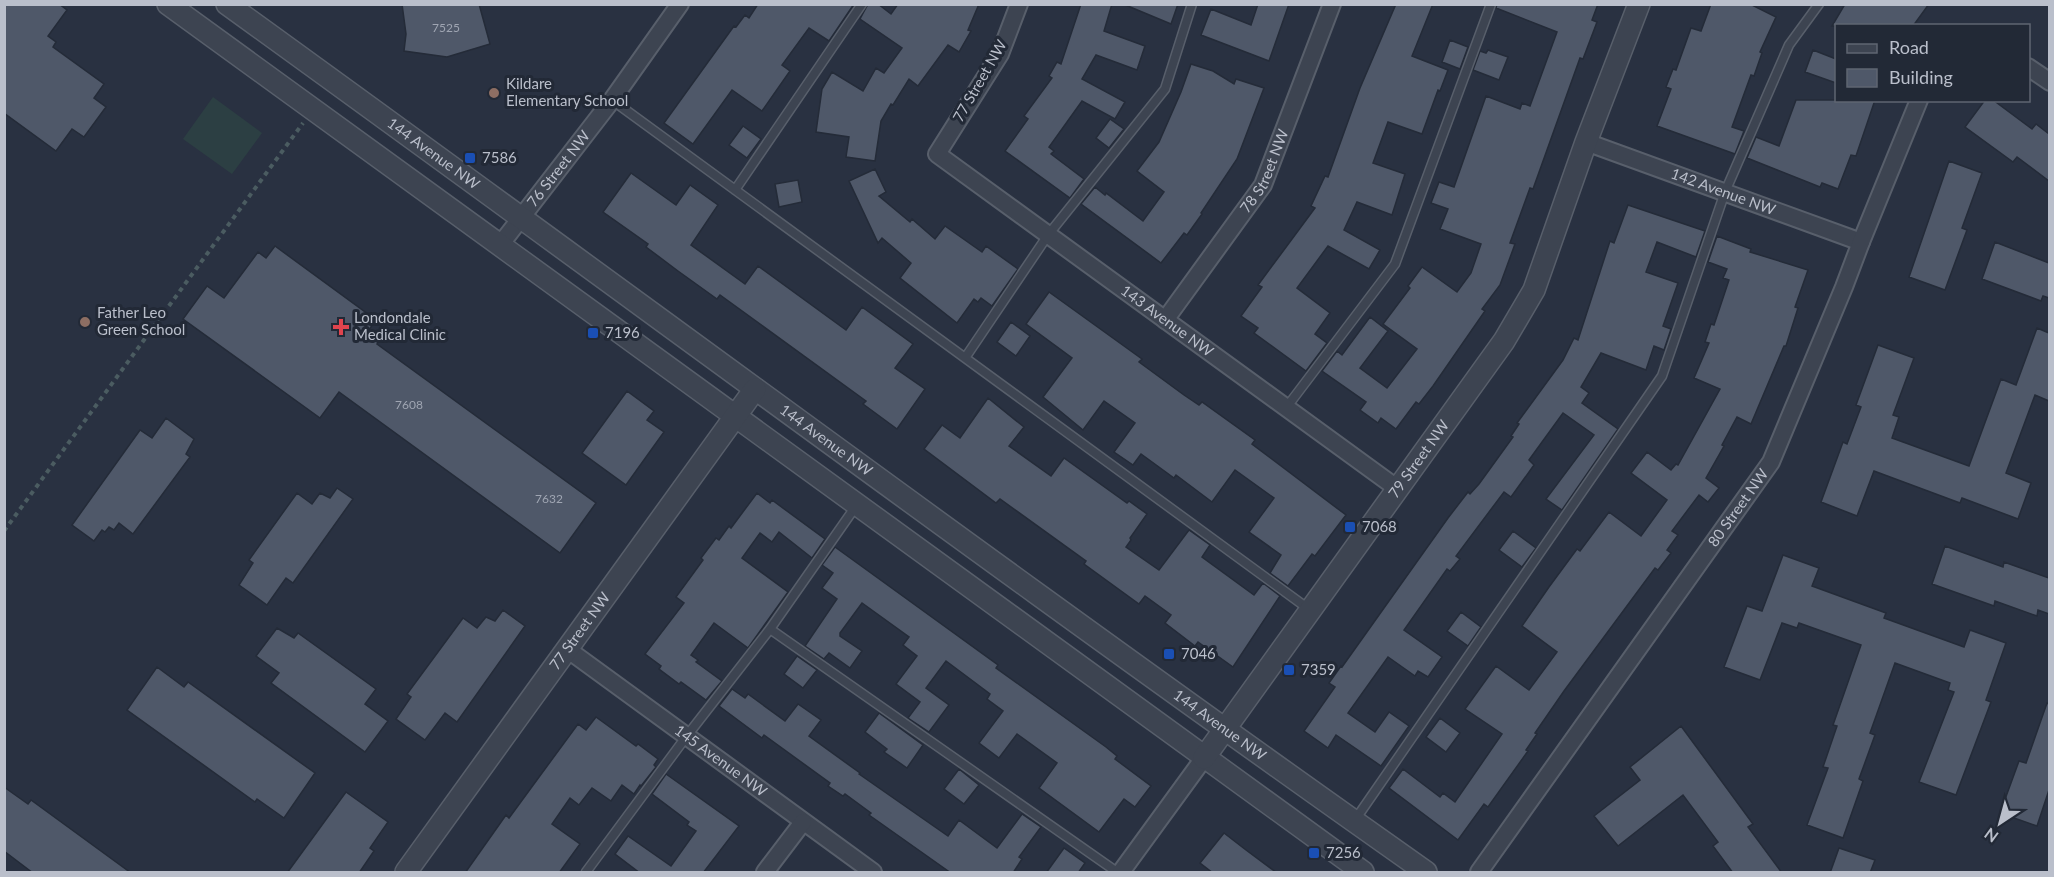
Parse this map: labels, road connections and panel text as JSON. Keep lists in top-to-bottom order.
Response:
{
  "streets": {
    "street": [
      "77 Street NW",
      "144 Avenue NW",
      "76 Street NW",
      "78 Street NW",
      "142 Avenue NW",
      "143 Avenue NW",
      "79 Street NW",
      "80 Street NW",
      "145 Avenue NW"
    ]
  },
  "crossings": [
    ["77 Street NW", "144 Avenue NW"],
    ["77 Street NW", "143 Avenue NW"],
    ["77 Street NW", "145 Avenue NW"],
    ["144 Avenue NW", "76 Street NW"],
    ["144 Avenue NW", "79 Street NW"],
    ["78 Street NW", "143 Avenue NW"],
    ["142 Avenue NW", "79 Street NW"],
    ["142 Avenue NW", "80 Street NW"],
    ["143 Avenue NW", "79 Street NW"]
  ],
  "places": {
    "other": ["Kildare Elementary School", "Father Leo Green School"],
    "transit": [
      "7586",
      "7196",
      "7068",
      "7046",
      "7359",
      "7256"
    ],
    "health": ["Londondale Medical Clinic"]
  },
  "house_numbers": ["7525", "7608", "7632"],
  "legend": ["Road", "Building"],
  "north": "bottom left"
}
